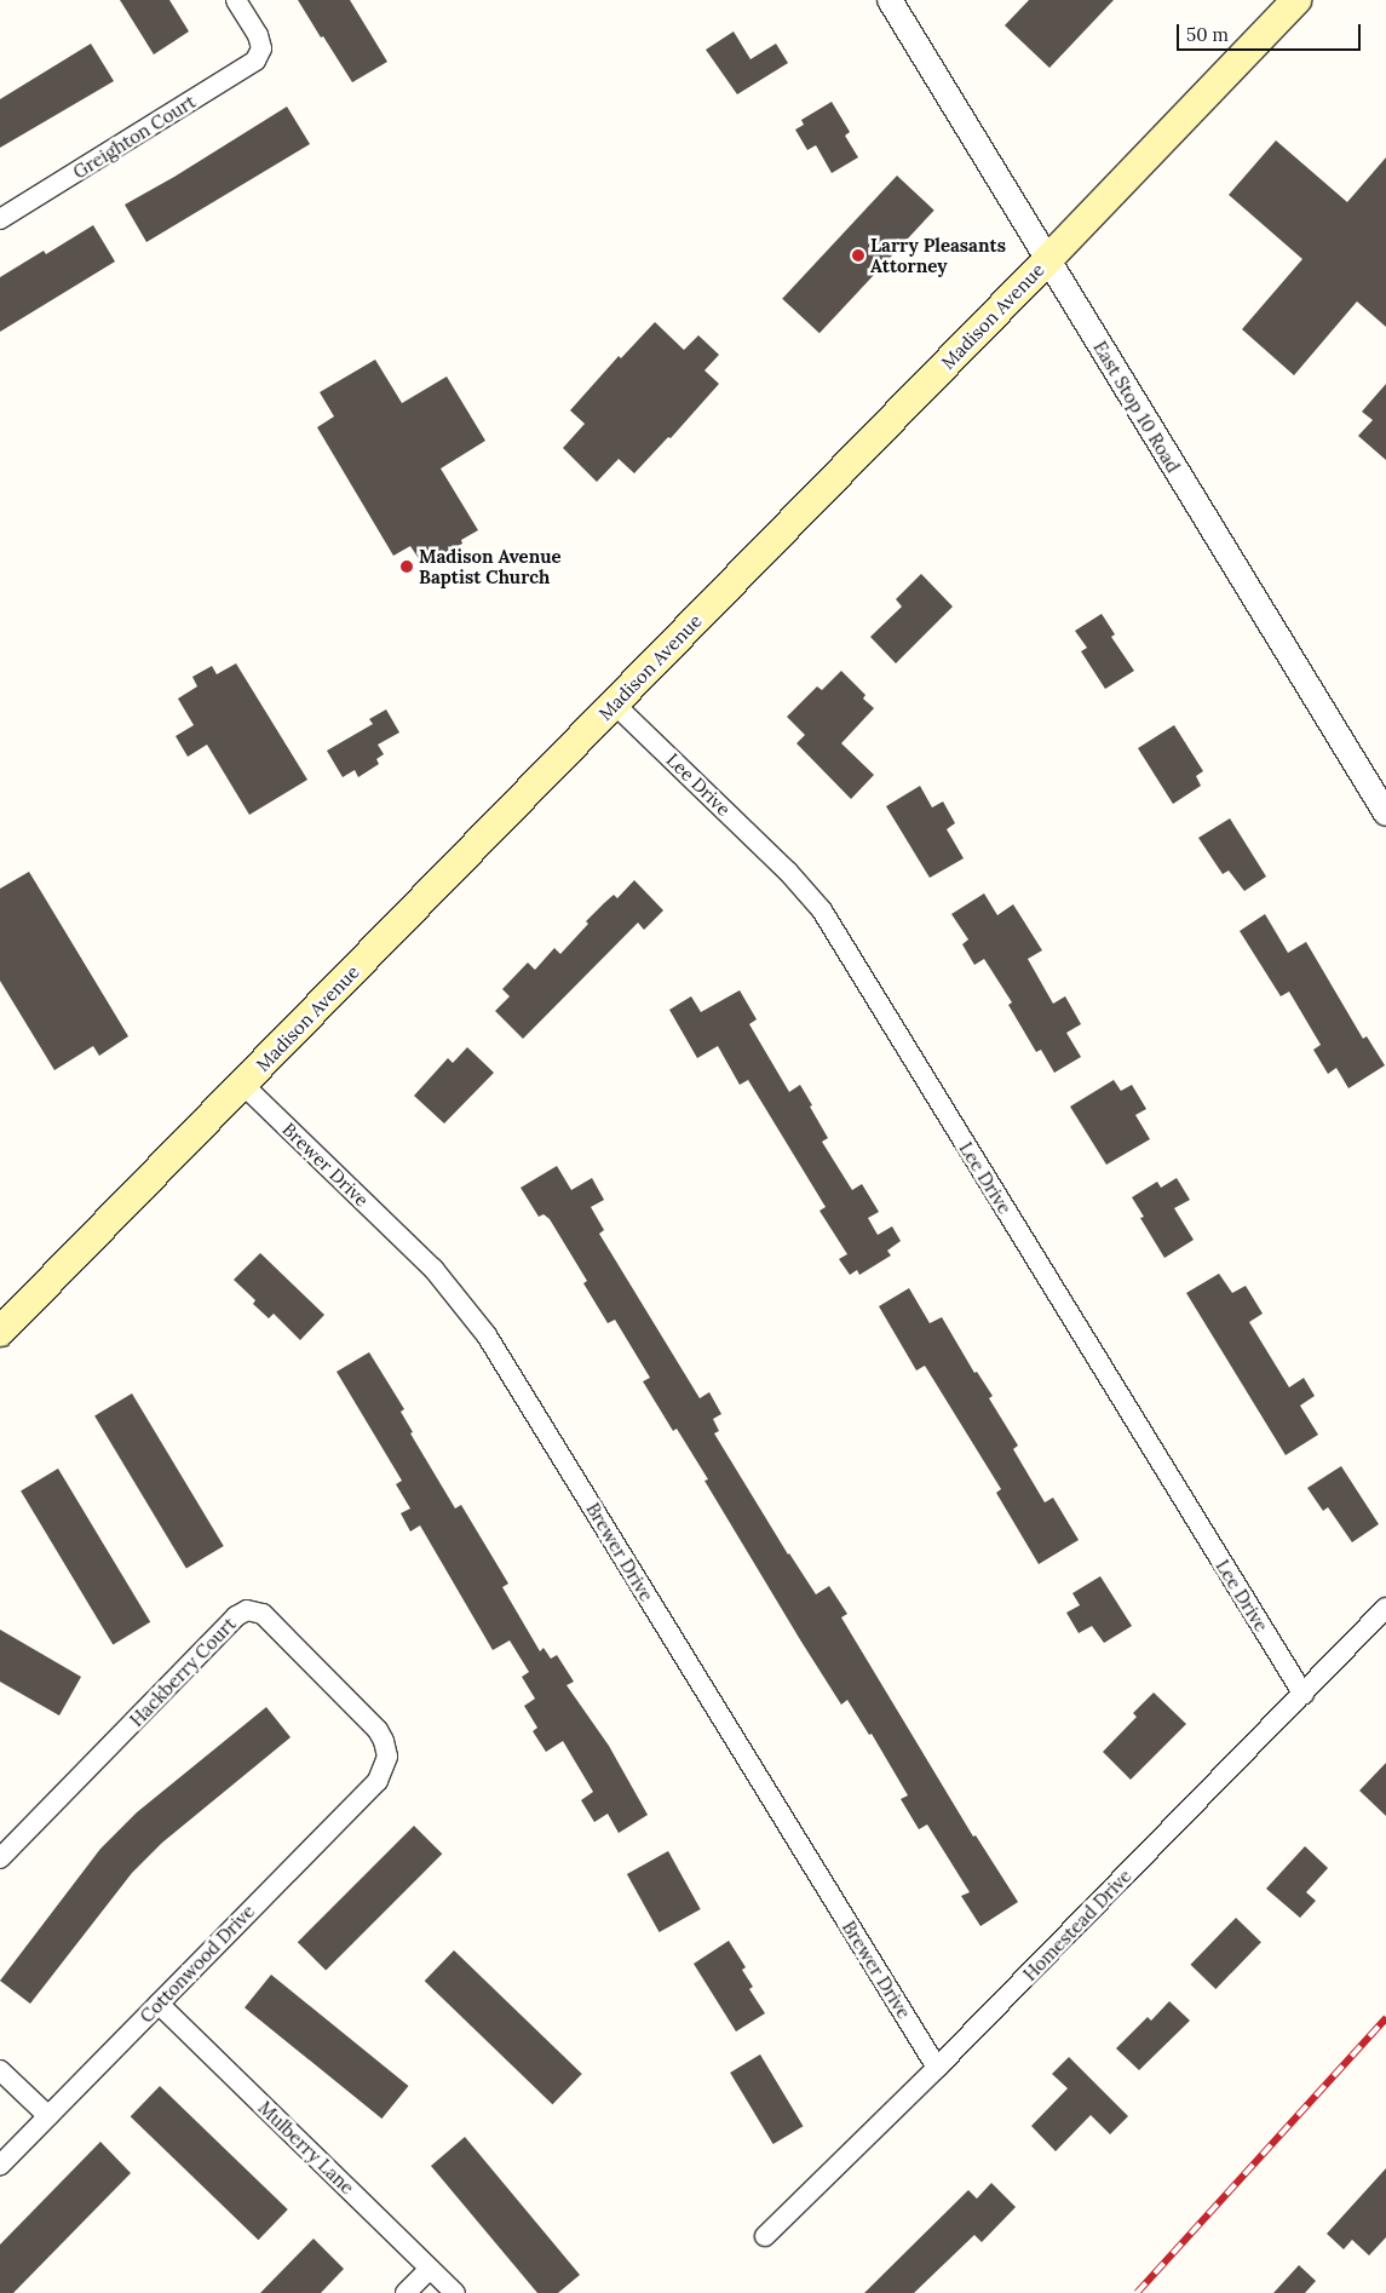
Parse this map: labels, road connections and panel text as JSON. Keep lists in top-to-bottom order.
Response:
{
  "streets": {
    "main road": ["Madison Avenue"],
    "street": [
      "Greighton Court",
      "East Stop 10 Road",
      "Lee Drive",
      "Brewer Drive",
      "Hackberry Court",
      "Homestead Drive",
      "Cottonwood Drive",
      "Mulberry Lane"
    ]
  },
  "crossings": [
    ["Madison Avenue", "East Stop 10 Road"],
    ["Madison Avenue", "Lee Drive"],
    ["Madison Avenue", "Brewer Drive"],
    ["Lee Drive", "Homestead Drive"],
    ["Brewer Drive", "Homestead Drive"],
    ["Hackberry Court", "Cottonwood Drive"],
    ["Cottonwood Drive", "Mulberry Lane"]
  ],
  "places": ["Larry Pleasants Attorney", "Madison Avenue Baptist Church"],
  "scale_bar": "50 m"
}
